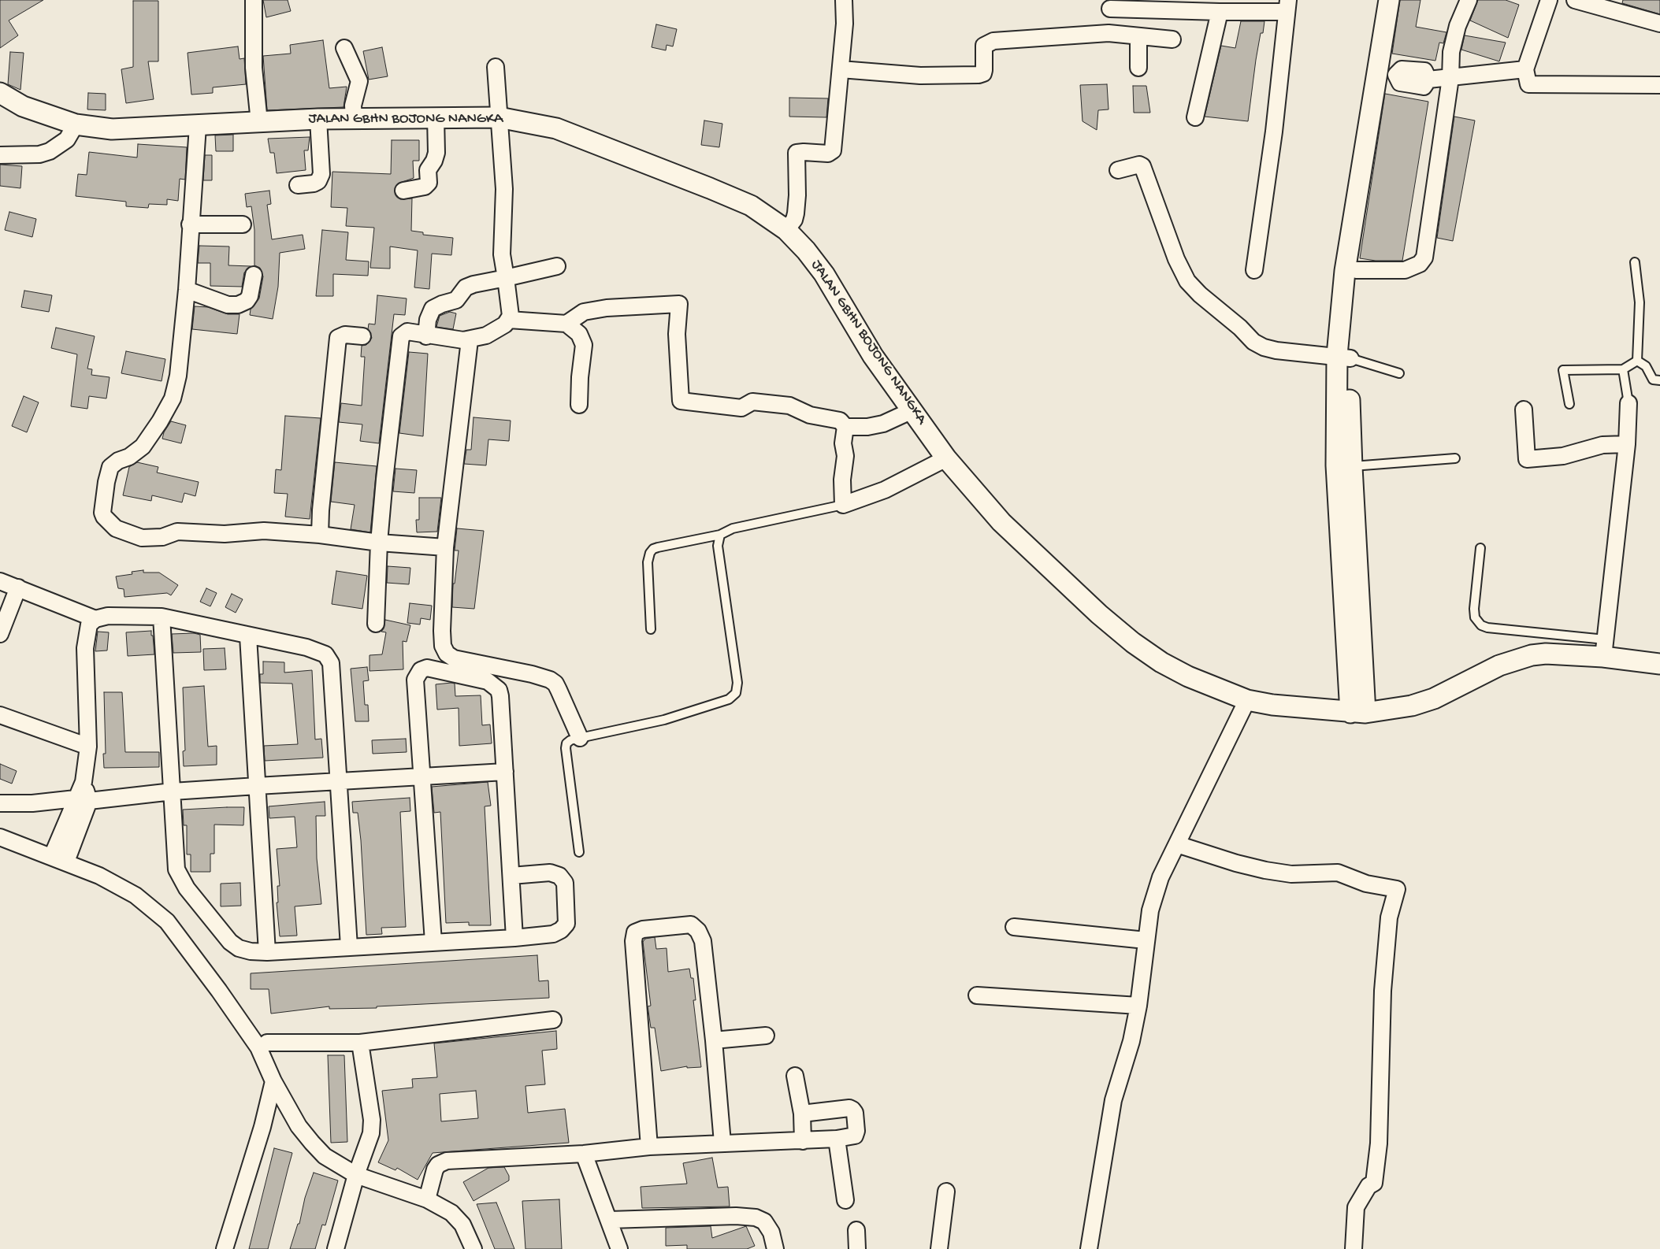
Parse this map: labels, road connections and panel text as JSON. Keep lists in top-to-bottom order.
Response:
{
  "streets": {
    "street": ["JALAN GBHN BOJONG NANGKA"]
  }
}
